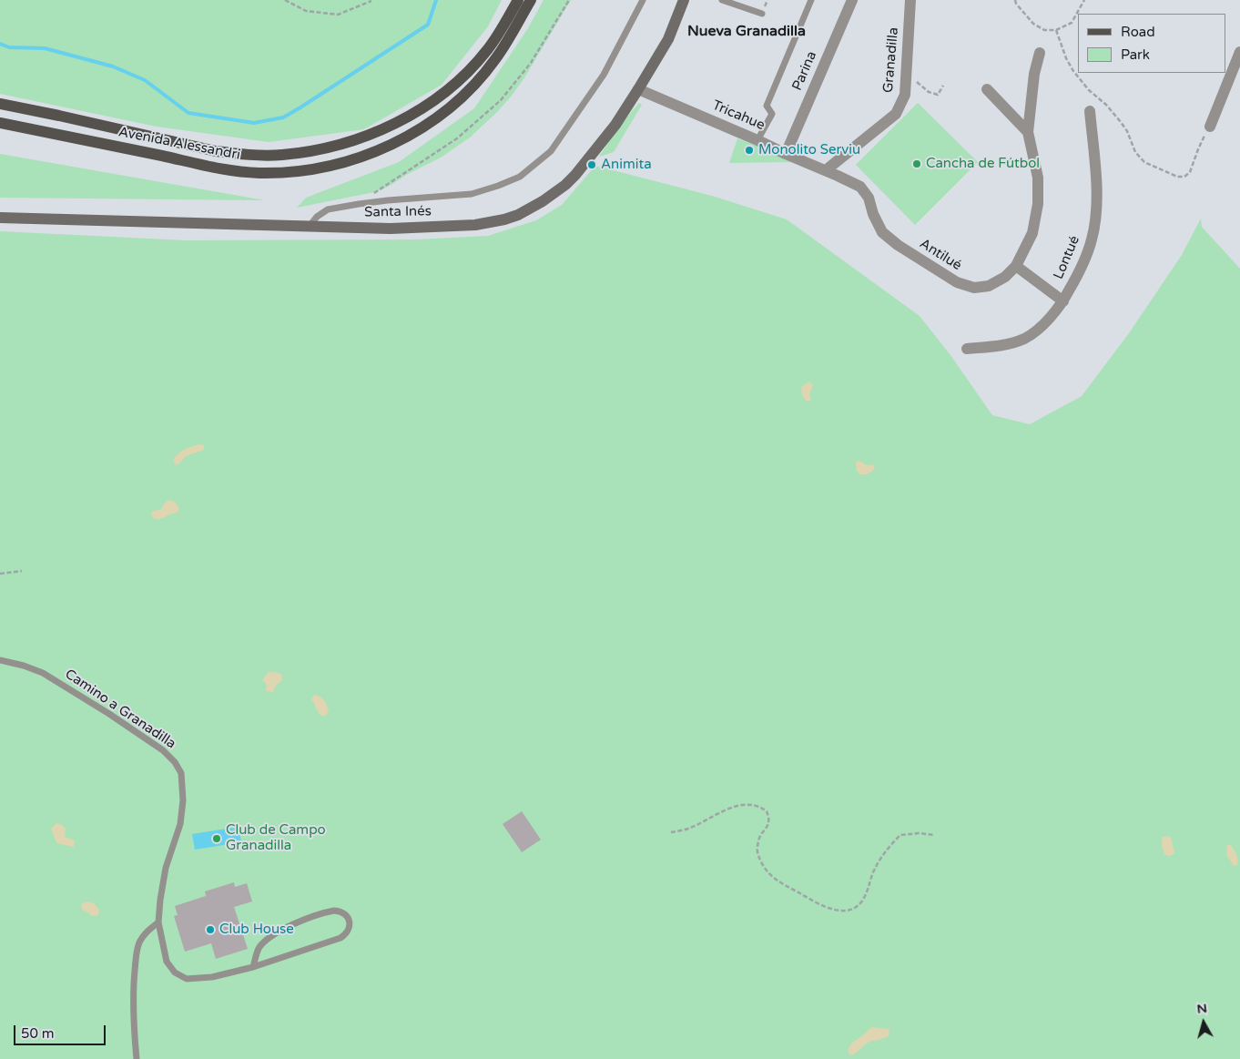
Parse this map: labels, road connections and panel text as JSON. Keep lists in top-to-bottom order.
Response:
{
  "streets": {
    "main road": ["Avenida Alessandri", "Santa Inés"],
    "street": [
      "Granadilla",
      "Parina",
      "Tricahue",
      "Antilué",
      "Lontué"
    ],
    "lane": ["Camino a Granadilla"]
  },
  "crossings": [
    ["Granadilla", "Tricahue"],
    ["Granadilla", "Antilué"],
    ["Parina", "Tricahue"],
    ["Tricahue", "Santa Inés"],
    ["Tricahue", "Antilué"]
  ],
  "districts": ["Nueva Granadilla"],
  "places": [
    "Monolito Serviu",
    "Cancha de Fútbol",
    "Animita",
    "Club de Campo Granadilla",
    "Club House"
  ],
  "legend": ["Road", "Park"],
  "scale_bar": "50 m",
  "north": "top"
}
